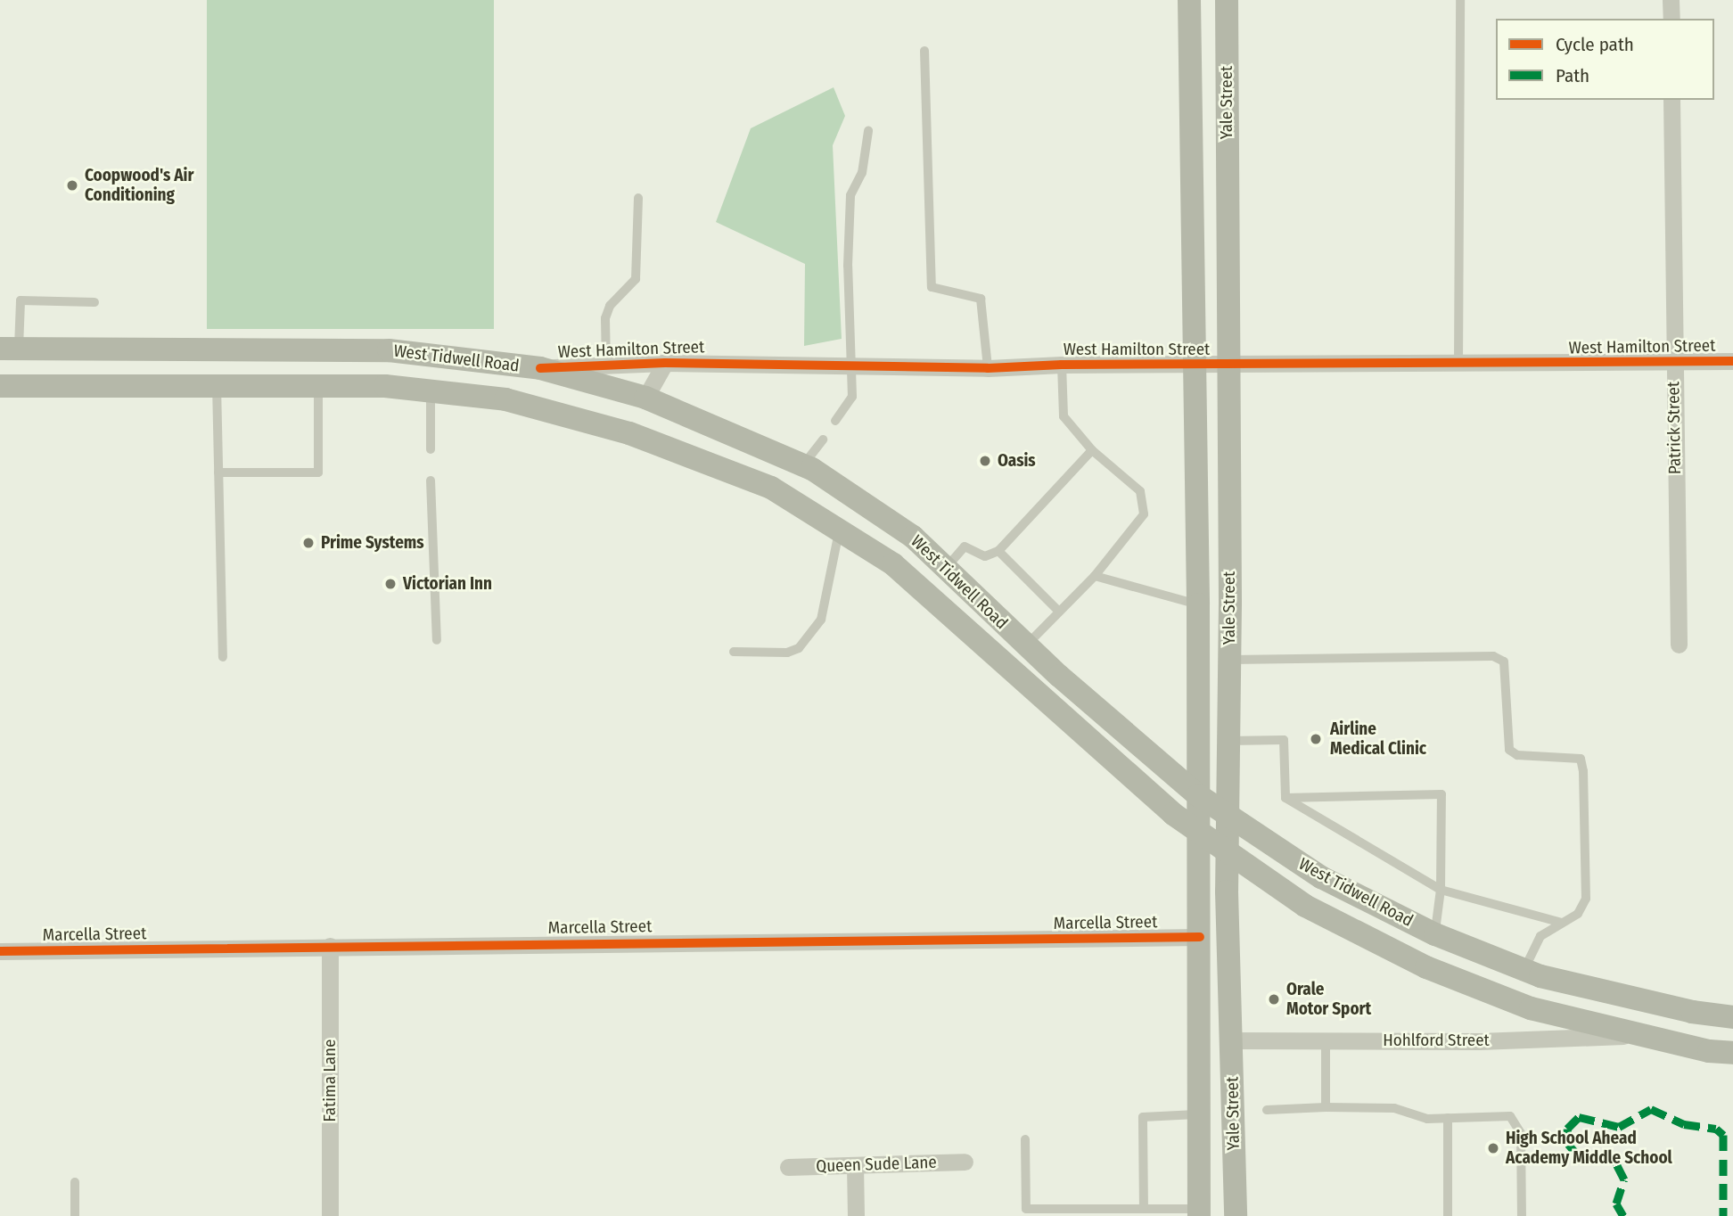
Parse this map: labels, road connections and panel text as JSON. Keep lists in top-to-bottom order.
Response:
{
  "streets": {
    "main road": ["Yale Street", "West Tidwell Road"],
    "street": [
      "West Hamilton Street",
      "Patrick Street",
      "Marcella Street",
      "Hohlford Street",
      "Fatima Lane",
      "Queen Sude Lane"
    ]
  },
  "crossings": [
    ["Yale Street", "West Hamilton Street"],
    ["Yale Street", "West Tidwell Road"],
    ["Yale Street", "Marcella Street"],
    ["Yale Street", "Hohlford Street"],
    ["West Hamilton Street", "West Tidwell Road"],
    ["West Hamilton Street", "Patrick Street"],
    ["West Tidwell Road", "Hohlford Street"],
    ["Marcella Street", "Fatima Lane"]
  ],
  "places": [
    "Coopwood's Air Conditioning",
    "Oasis",
    "Prime Systems",
    "Victorian Inn",
    "Airline Medical Clinic",
    "Orale Motor Sport",
    "High School Ahead Academy Middle School"
  ],
  "legend": ["Cycle path", "Path"]
}
